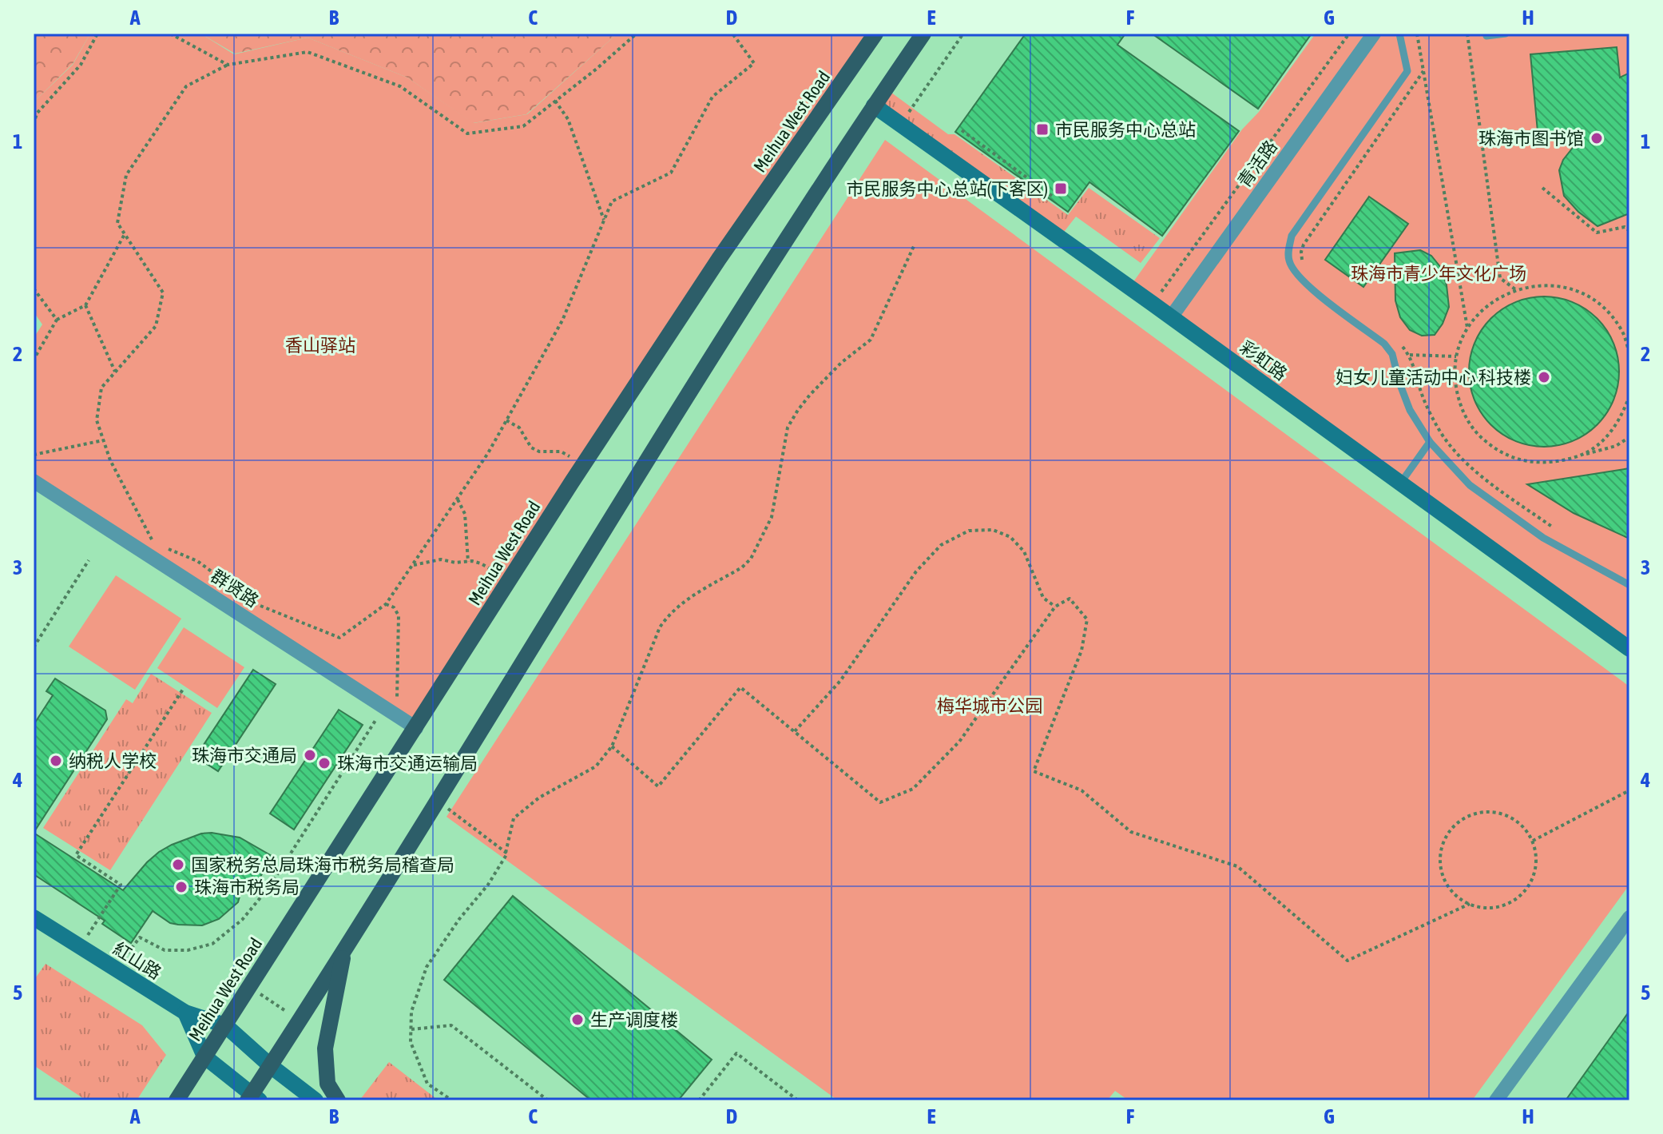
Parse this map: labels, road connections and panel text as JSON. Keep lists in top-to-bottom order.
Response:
{
  "streets": {
    "main road": ["Meihua West Road"],
    "street": [
      "青活路",
      "彩虹路",
      "群贤路",
      "紅山路"
    ]
  },
  "crossings": [
    ["Meihua West Road", "群贤路"],
    ["Meihua West Road", "紅山路"],
    ["青活路", "彩虹路"]
  ],
  "parks": ["珠海市青少年文化广场", "香山驿站", "梅华城市公园"],
  "places": {
    "transit": ["市民服务中心总站", "市民服务中心总站(下客区)"],
    "other": [
      "珠海市图书馆",
      "妇女儿童活动中心 科技楼",
      "珠海市交通局",
      "纳税人学校",
      "珠海市交通运输局",
      "国家税务总局珠海市税务局稽查局",
      "珠海市税务局",
      "生产调度楼"
    ]
  },
  "grid": {
    "columns": [
      "A",
      "B",
      "C",
      "D",
      "E",
      "F",
      "G",
      "H"
    ],
    "rows": [
      "1",
      "2",
      "3",
      "4",
      "5"
    ]
  }
}
